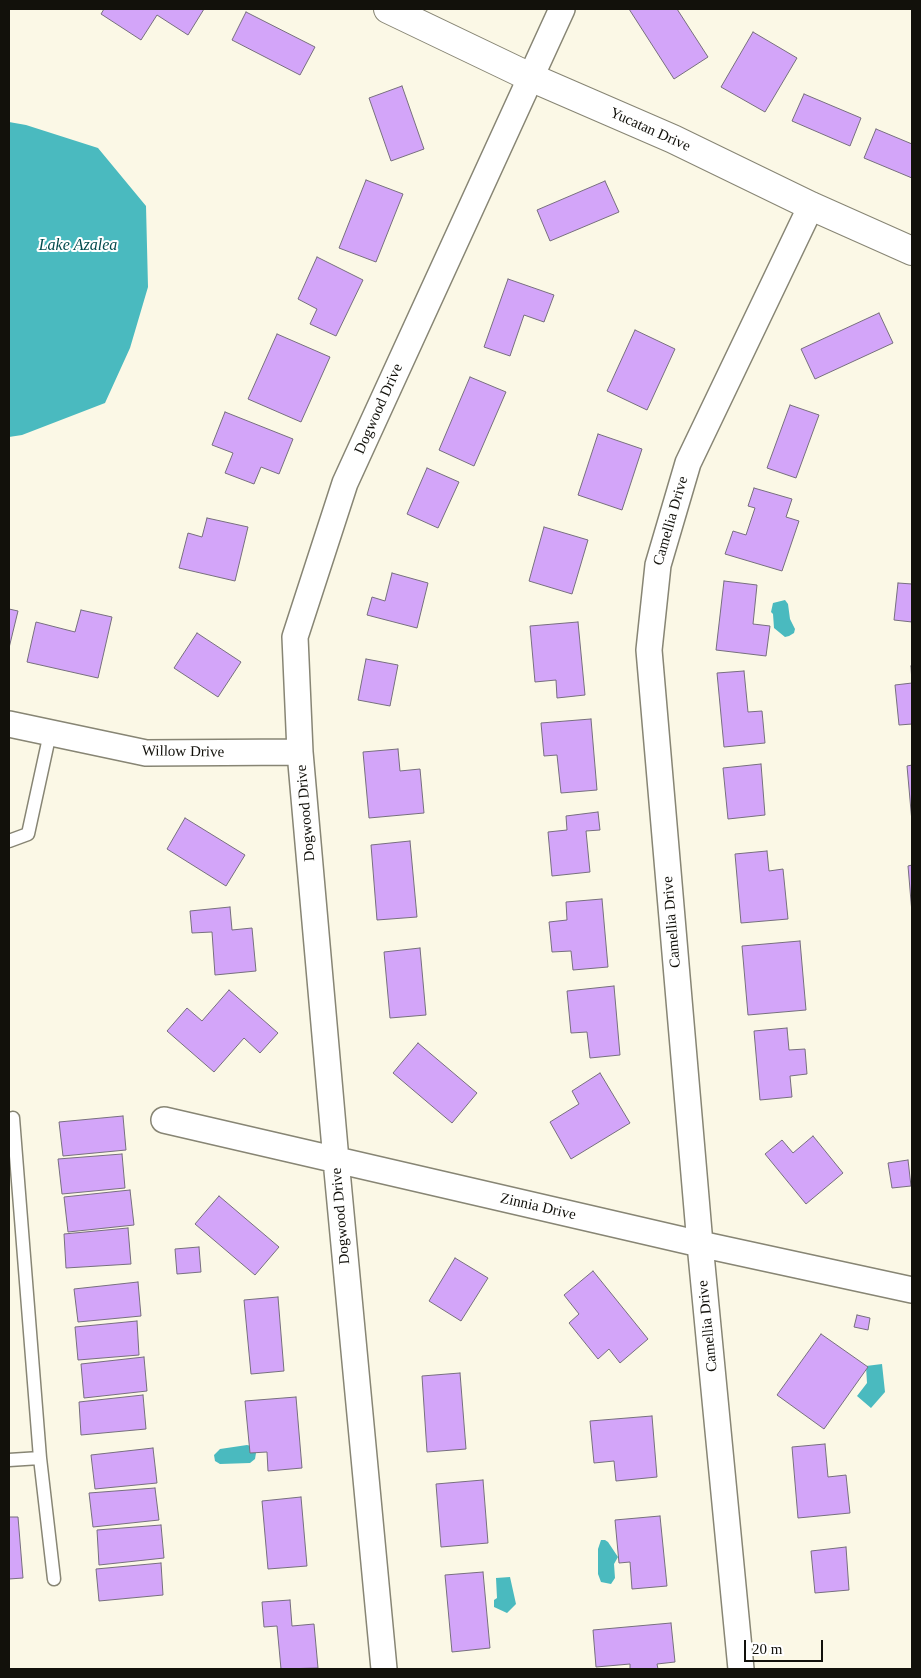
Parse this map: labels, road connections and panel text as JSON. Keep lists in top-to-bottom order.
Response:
{
  "streets": {
    "street": [
      "Yucatan Drive",
      "Dogwood Drive",
      "Camellia Drive",
      "Willow Drive",
      "Zinnia Drive"
    ]
  },
  "crossings": [
    ["Yucatan Drive", "Dogwood Drive"],
    ["Yucatan Drive", "Camellia Drive"],
    ["Dogwood Drive", "Willow Drive"],
    ["Dogwood Drive", "Zinnia Drive"],
    ["Camellia Drive", "Zinnia Drive"]
  ],
  "water": ["Lake Azalea"],
  "scale_bar": "20 m"
}
